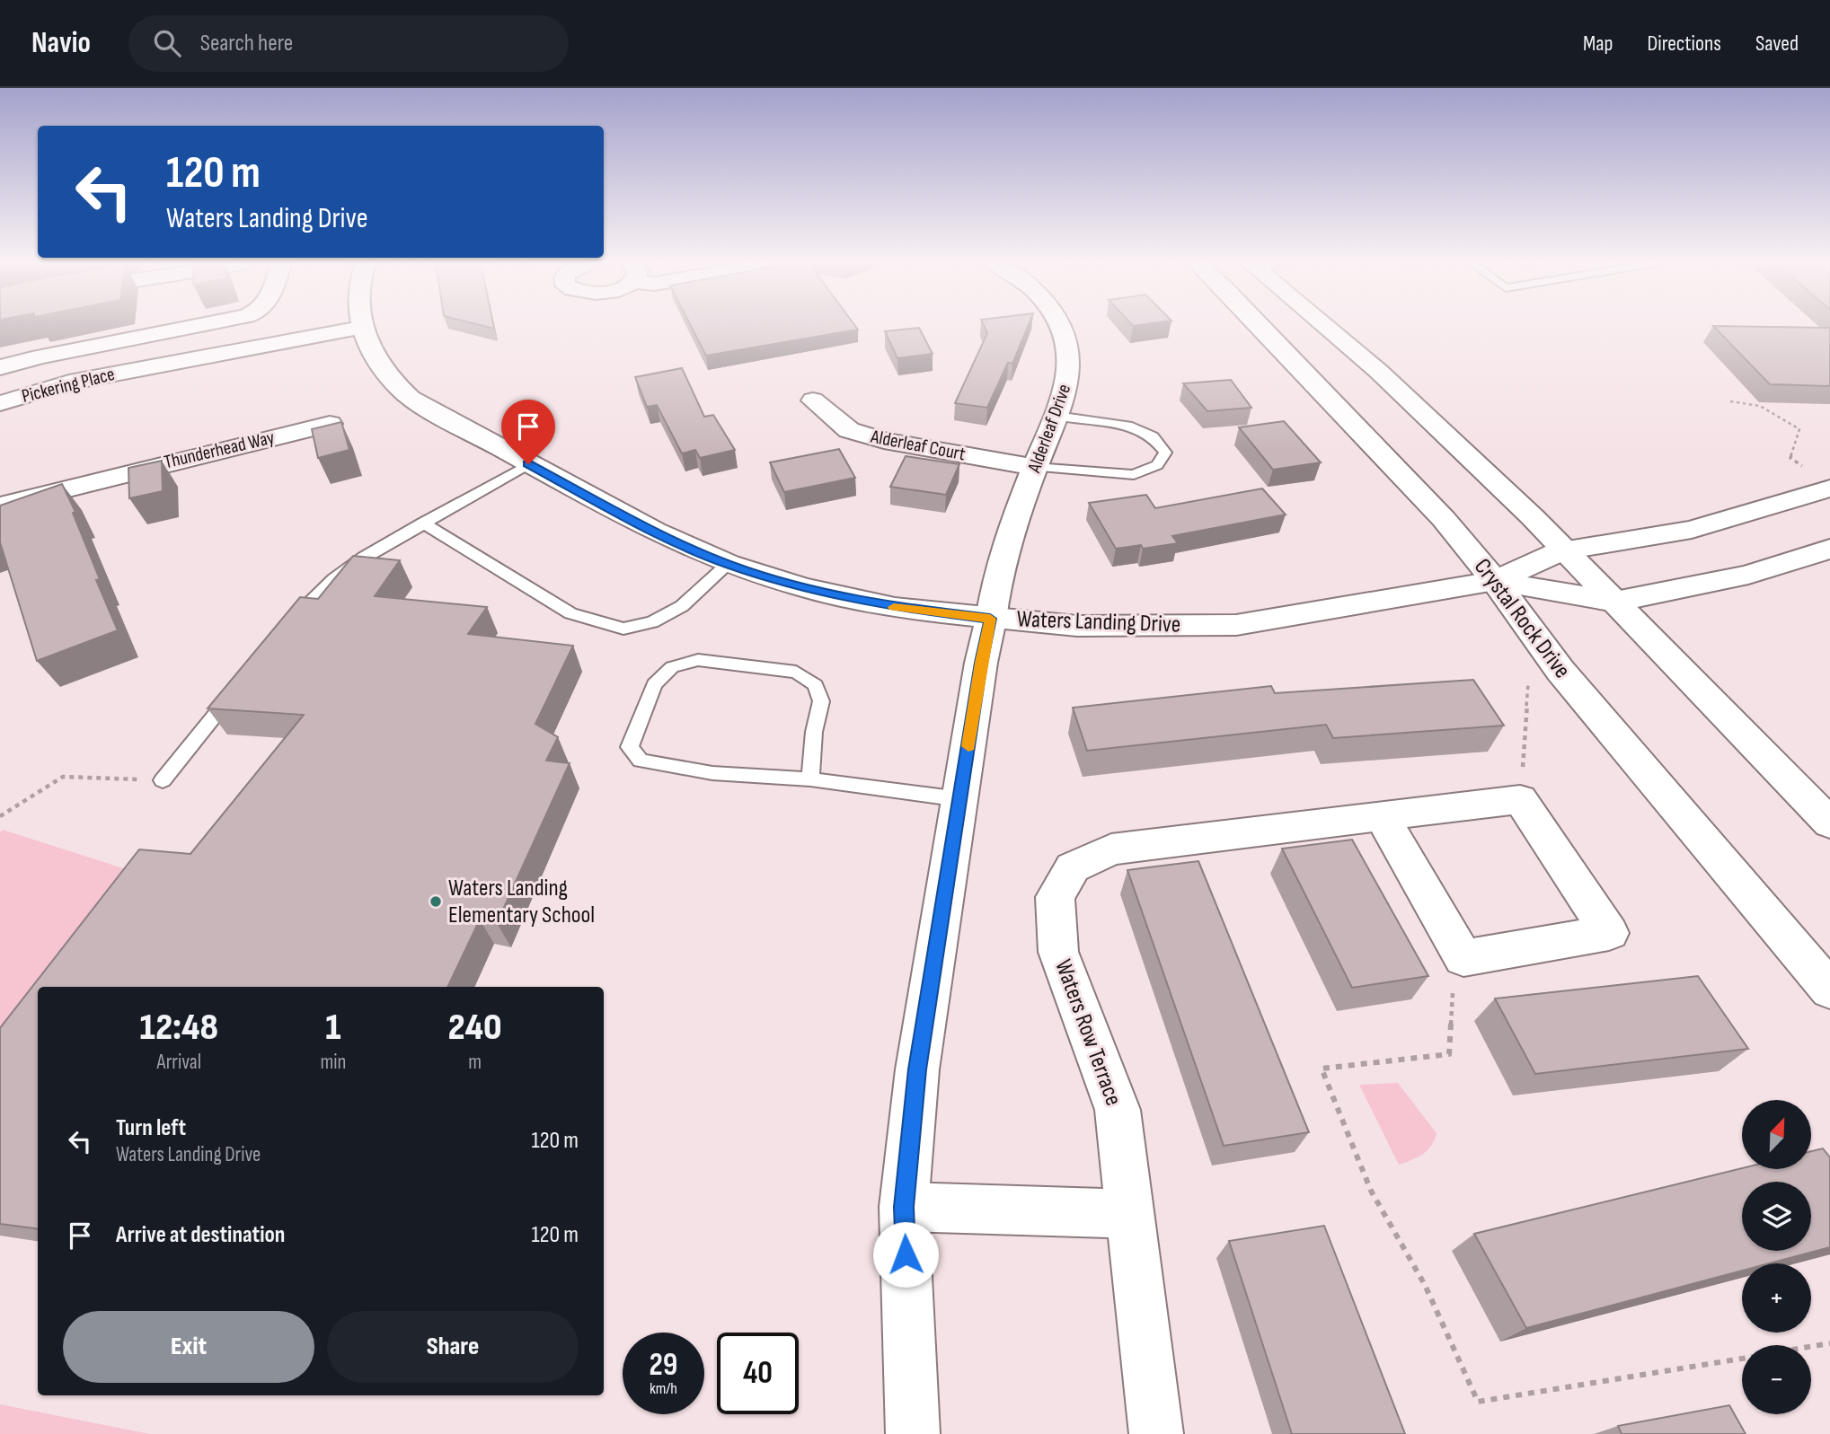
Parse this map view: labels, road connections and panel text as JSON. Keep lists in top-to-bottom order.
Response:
{
  "streets": {
    "street": [
      "Pickering Place",
      "Alderleaf Drive",
      "Alderleaf Court",
      "Thunderhead Way",
      "Crystal Rock Drive",
      "Waters Landing Drive",
      "Waters Row Terrace"
    ]
  },
  "crossings": [
    ["Pickering Place", "Waters Landing Drive"],
    ["Alderleaf Drive", "Alderleaf Court"],
    ["Alderleaf Drive", "Waters Landing Drive"],
    ["Crystal Rock Drive", "Waters Landing Drive"]
  ],
  "places": ["Waters Landing Elementary School"],
  "north": "top right",
  "page": {
    "header": "Navio",
    "search": "Search here",
    "nav": ["Map", "Directions", "Saved"],
    "turn": ["120 m", "Waters Landing Drive"],
    "eta": [
      "12:48",
      "Arrival",
      "1",
      "min",
      "240",
      "m"
    ],
    "list": [
      {
        "name": "Turn left",
        "note": "Waters Landing Drive",
        "value": "120 m"
      },
      {
        "name": "Arrive at destination",
        "value": "120 m"
      }
    ],
    "map_buttons": ["+", "−"],
    "buttons": ["Exit", "Share"],
    "speed": "29 km/h",
    "limit": "40"
  }
}
